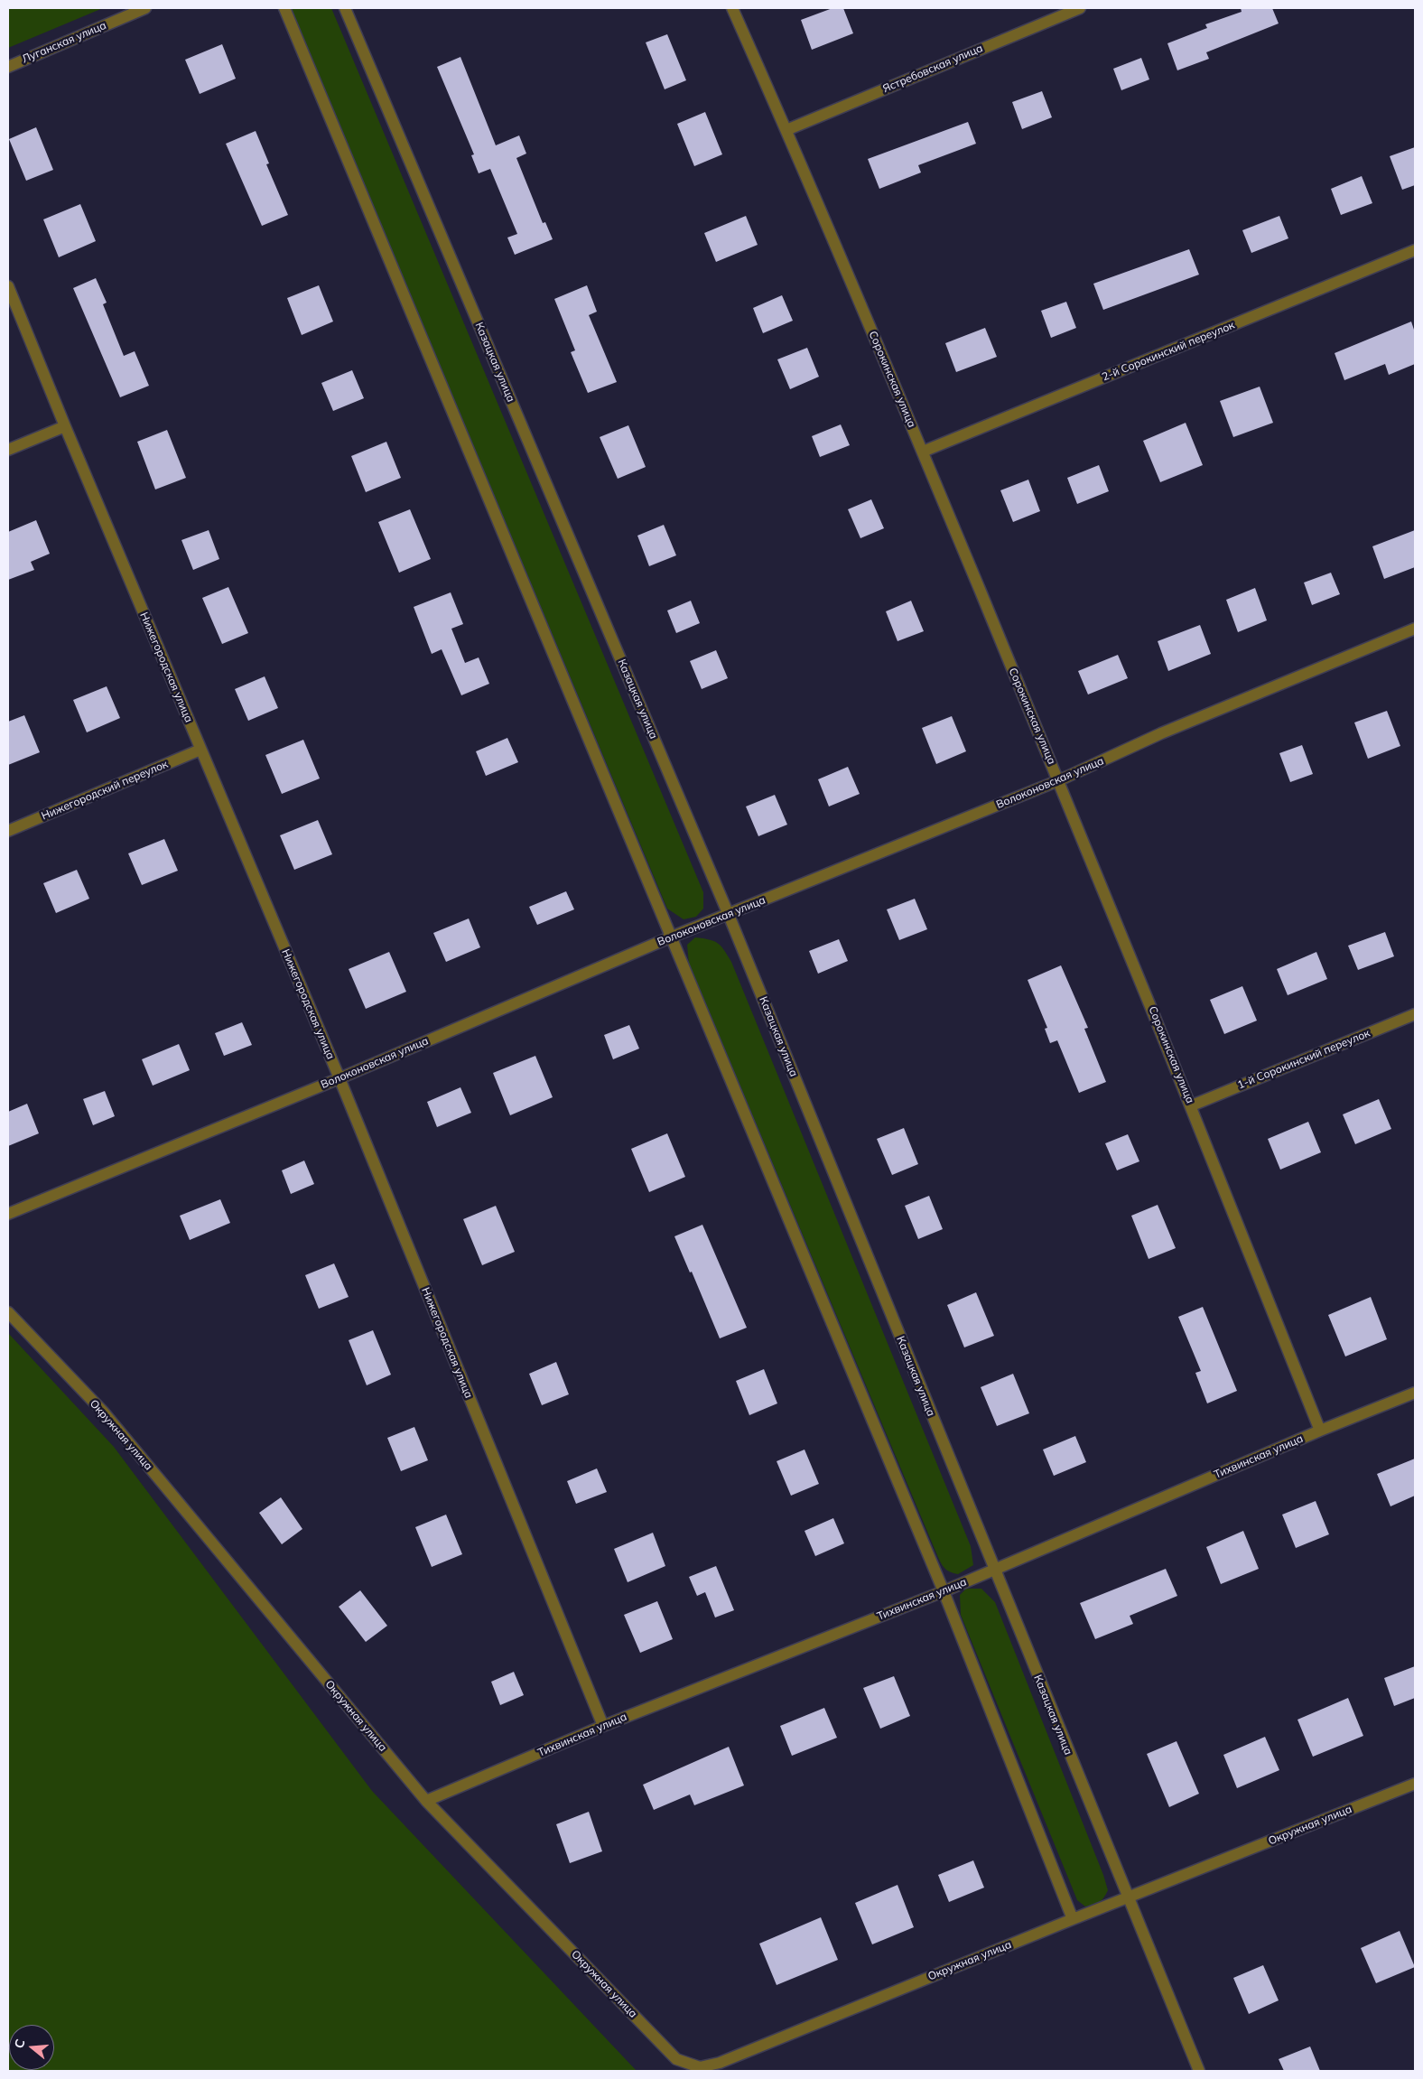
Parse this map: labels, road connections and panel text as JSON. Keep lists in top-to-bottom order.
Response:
{
  "streets": {
    "street": [
      "Луганская улица",
      "Ястребовская улица",
      "2-й Сорокинский переулок",
      "Казацкая улица",
      "Сорокинская улица",
      "Нижегородская улица",
      "Волоконовская улица",
      "Нижегородский переулок",
      "1-й Сорокинский переулок",
      "Окружная улица",
      "Тихвинская улица"
    ]
  },
  "crossings": [
    ["Ястребовская улица", "Сорокинская улица"],
    ["2-й Сорокинский переулок", "Сорокинская улица"],
    ["Казацкая улица", "Волоконовская улица"],
    ["Казацкая улица", "Окружная улица"],
    ["Казацкая улица", "Тихвинская улица"],
    ["Сорокинская улица", "Волоконовская улица"],
    ["Сорокинская улица", "1-й Сорокинский переулок"],
    ["Сорокинская улица", "Тихвинская улица"],
    ["Нижегородская улица", "Волоконовская улица"],
    ["Нижегородская улица", "Нижегородский переулок"],
    ["Нижегородская улица", "Тихвинская улица"],
    ["Окружная улица", "Тихвинская улица"]
  ],
  "north": "left"
}
